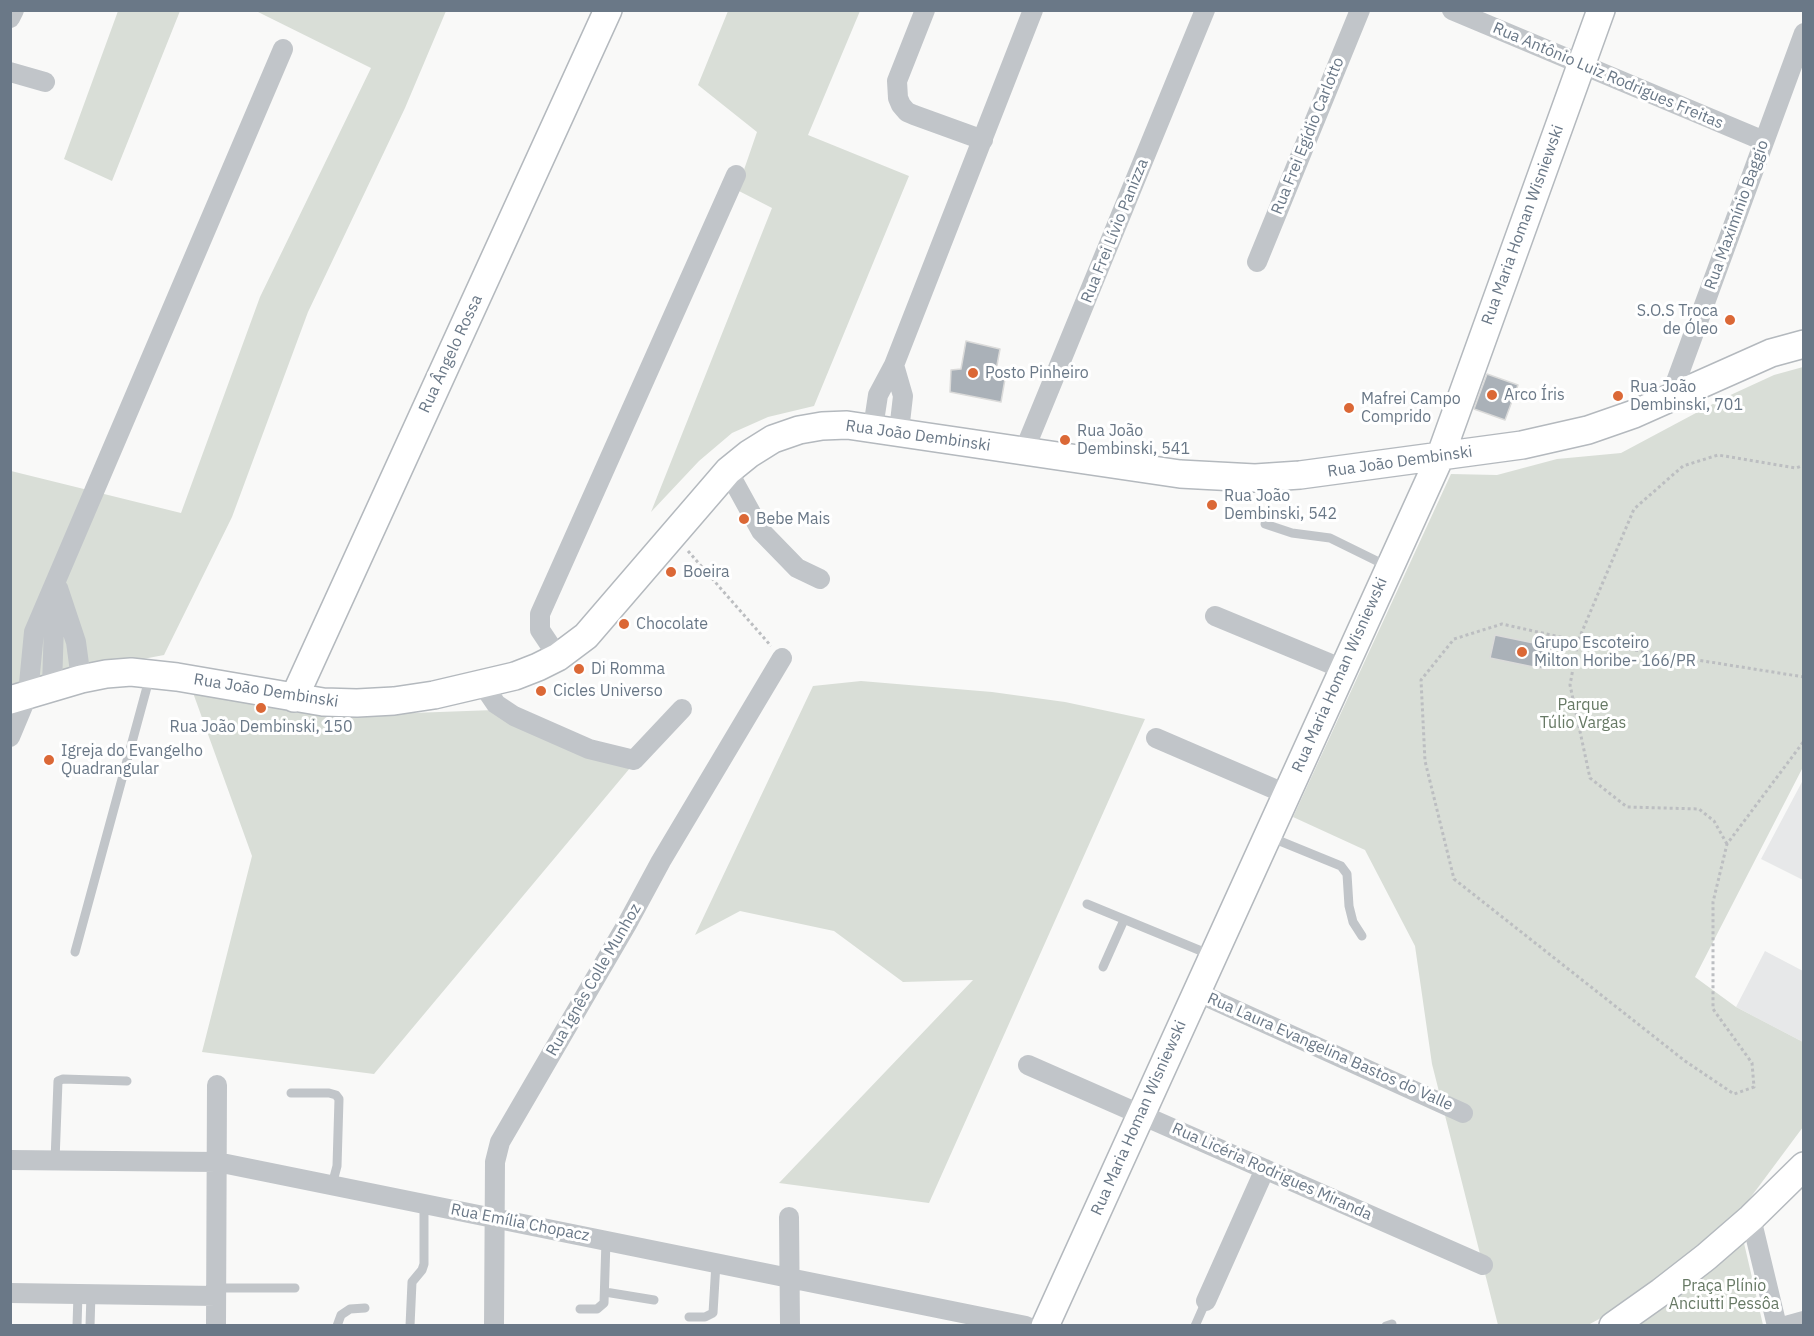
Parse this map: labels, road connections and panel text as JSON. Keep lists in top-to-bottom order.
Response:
{
  "streets": {
    "street": [
      "Rua Antônio Luiz Rodrigues Freitas",
      "Rua Frei Egídio Carlotto",
      "Rua Maximínio Baggio",
      "Rua Maria Homan Wisniewski",
      "Rua Frei Lívio Panizza",
      "Rua Ângelo Rossa",
      "Rua João Dembinski",
      "Rua Ignês Colle Munhoz",
      "Rua Laura Evangelina Bastos do Valle",
      "Rua Licéria Rodrigues Miranda",
      "Rua Emília Chopacz"
    ]
  },
  "crossings": [
    ["Rua Antônio Luiz Rodrigues Freitas", "Rua Maximínio Baggio"],
    ["Rua Antônio Luiz Rodrigues Freitas", "Rua Maria Homan Wisniewski"],
    ["Rua Maximínio Baggio", "Rua João Dembinski"],
    ["Rua Maria Homan Wisniewski", "Rua João Dembinski"],
    ["Rua Maria Homan Wisniewski", "Rua Laura Evangelina Bastos do Valle"],
    ["Rua Maria Homan Wisniewski", "Rua Licéria Rodrigues Miranda"],
    ["Rua Frei Lívio Panizza", "Rua João Dembinski"],
    ["Rua Ângelo Rossa", "Rua João Dembinski"],
    ["Rua Ignês Colle Munhoz", "Rua Emília Chopacz"]
  ],
  "parks": ["Parque Túlio Vargas", "Praça Plínio Anciutti Pessôa"],
  "places": [
    "S.O.S Troca de Óleo",
    "Posto Pinheiro",
    "Arco Íris",
    "Rua João Dembinski, 701",
    "Mafrei Campo Comprido",
    "Rua João Dembinski, 541",
    "Rua João Dembinski, 542",
    "Bebe Mais",
    "Boeira",
    "Chocolate",
    "Grupo Escoteiro Milton Horibe- 166/PR",
    "Di Romma",
    "Cicles Universo",
    "Rua João Dembinski, 150",
    "Igreja do Evangelho Quadrangular"
  ]
}
